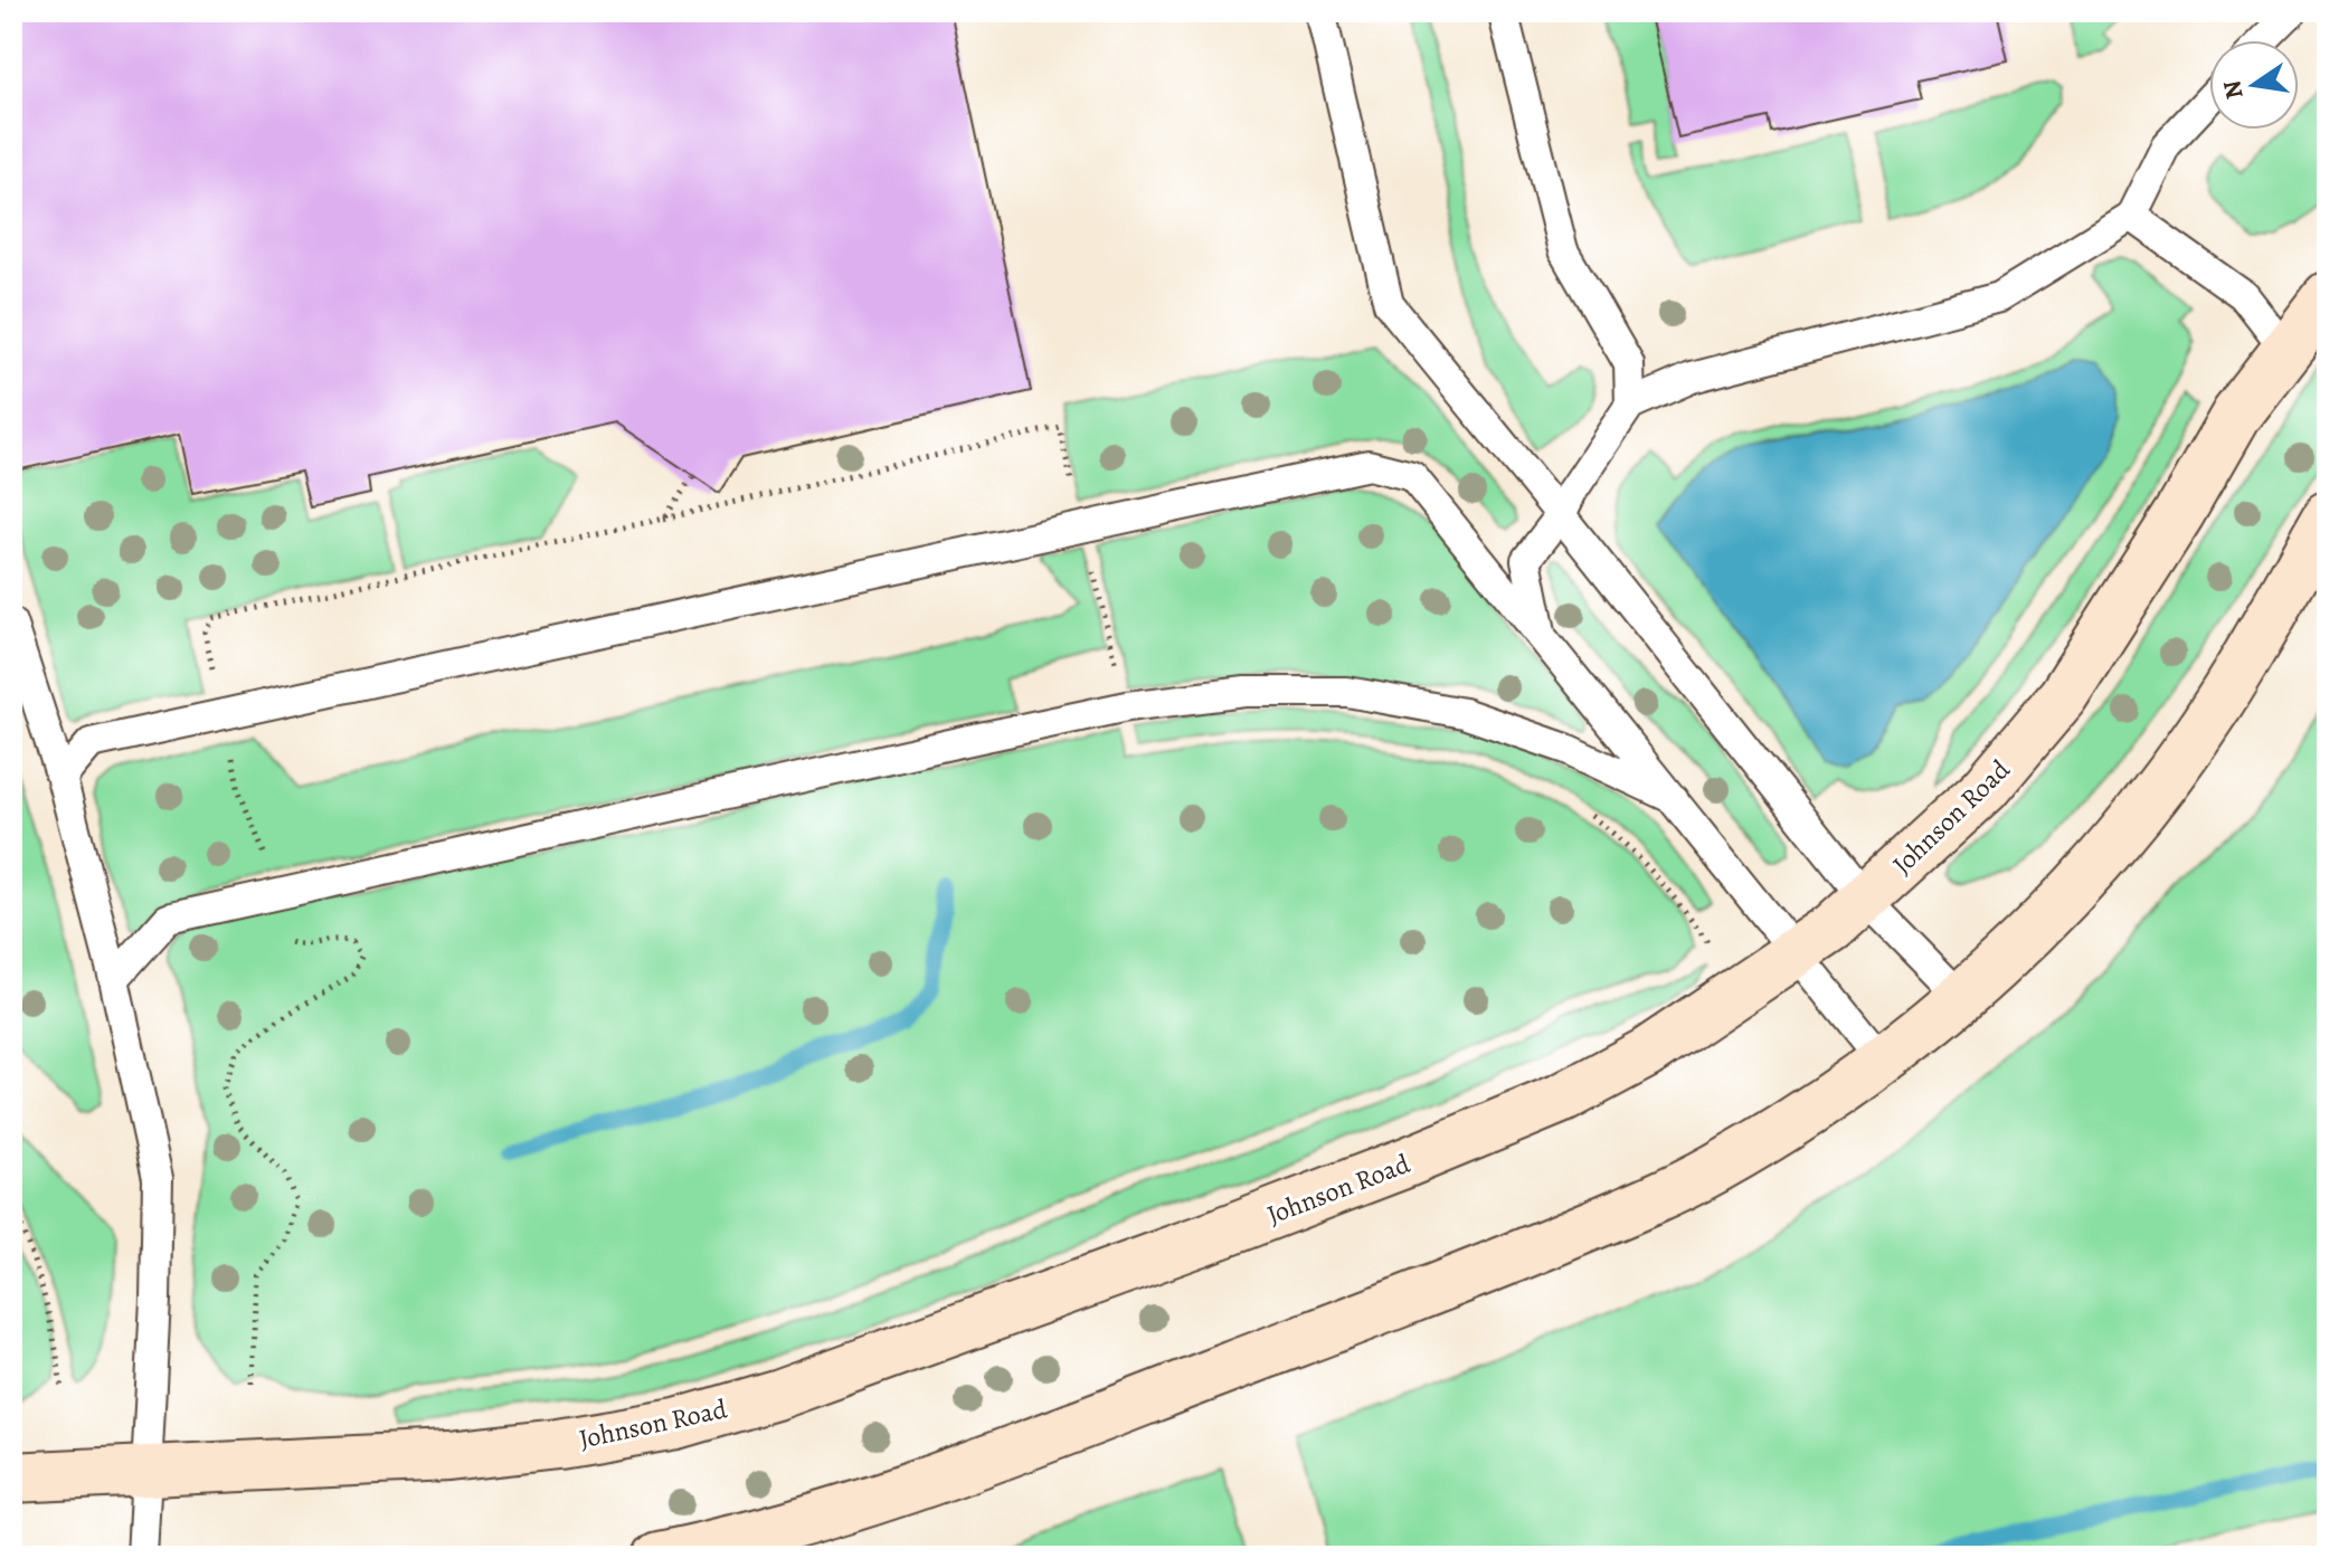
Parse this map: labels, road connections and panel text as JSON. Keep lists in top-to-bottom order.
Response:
{
  "streets": {
    "main road": ["Johnson Road"]
  },
  "north": "left"
}
